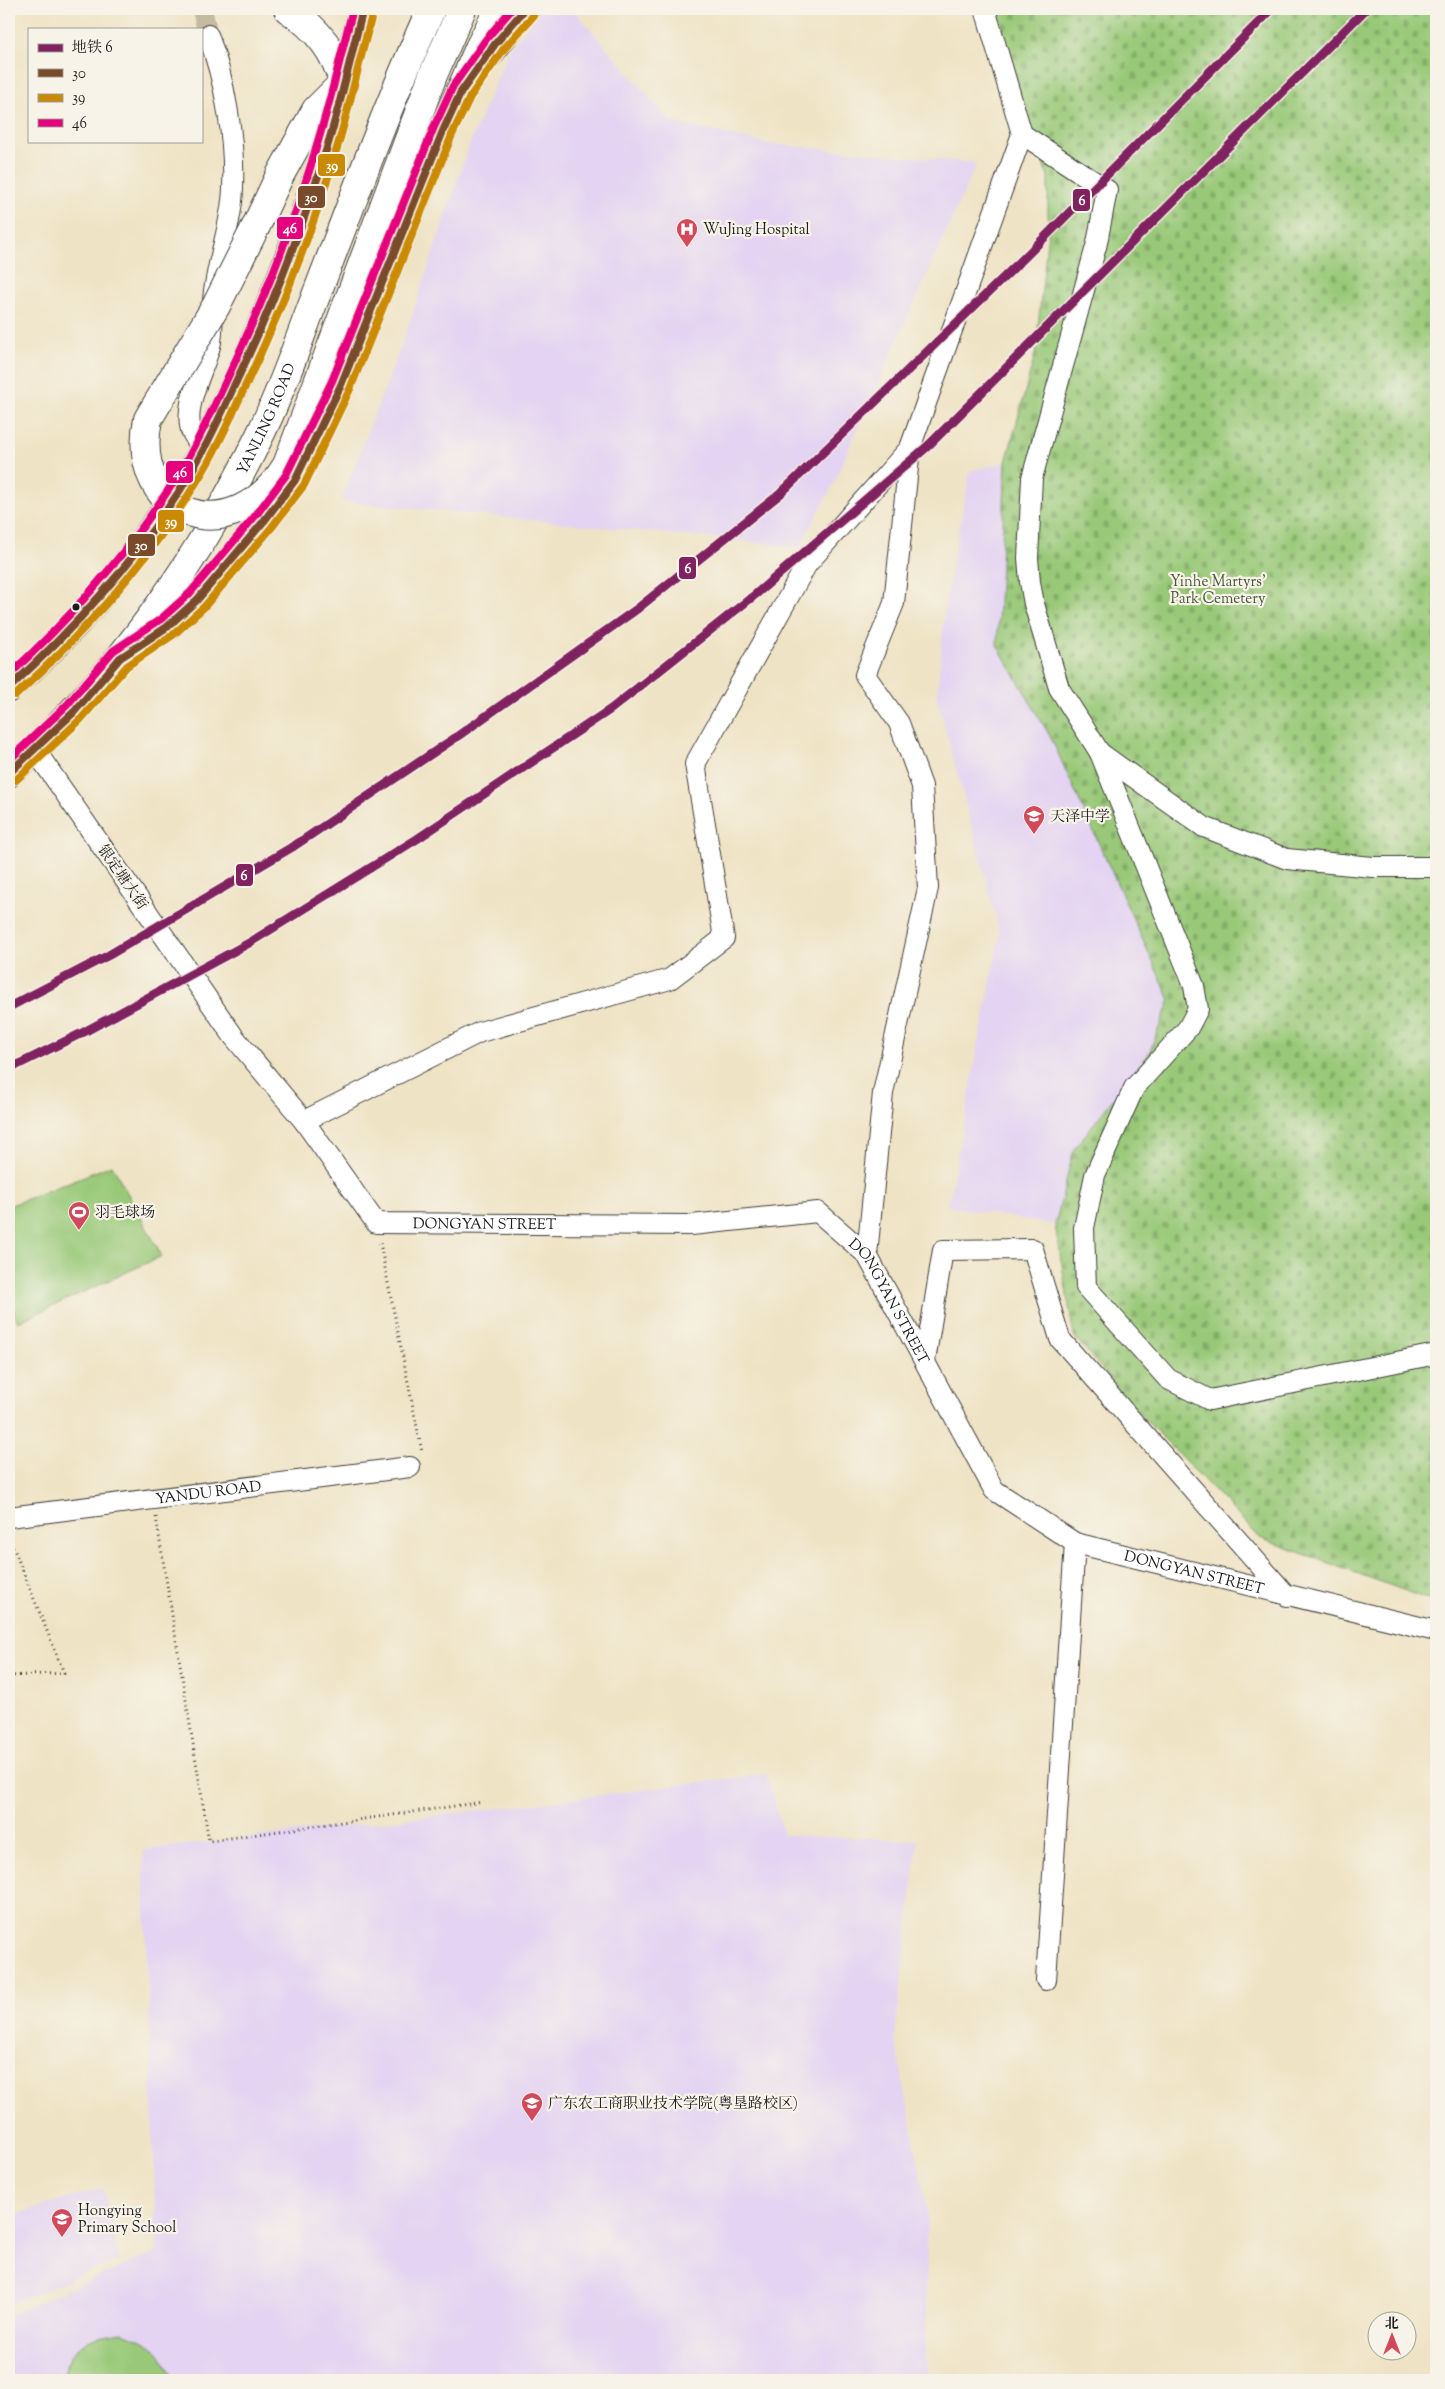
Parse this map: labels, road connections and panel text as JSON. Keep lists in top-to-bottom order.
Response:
{
  "streets": {
    "highway": ["YANLING ROAD"],
    "street": ["银定塘大街", "DONGYAN STREET", "YANDU ROAD"]
  },
  "crossings": [
    ["YANLING ROAD", "银定塘大街"]
  ],
  "parks": ["Yinhe Martyrs' Park Cemetery"],
  "places": {
    "hospital": ["WuJing Hospital"],
    "school or university": ["天泽中学", "广东农工商职业技术学院(粤垦路校区)", "Hongying Primary School"],
    "sports": ["羽毛球场"]
  },
  "lines": [
    "metro line 6",
    "transit line 30",
    "transit line 46",
    "transit line 39"
  ],
  "legend": [
    "地铁 6",
    "30",
    "39",
    "46"
  ],
  "north": "top"
}
